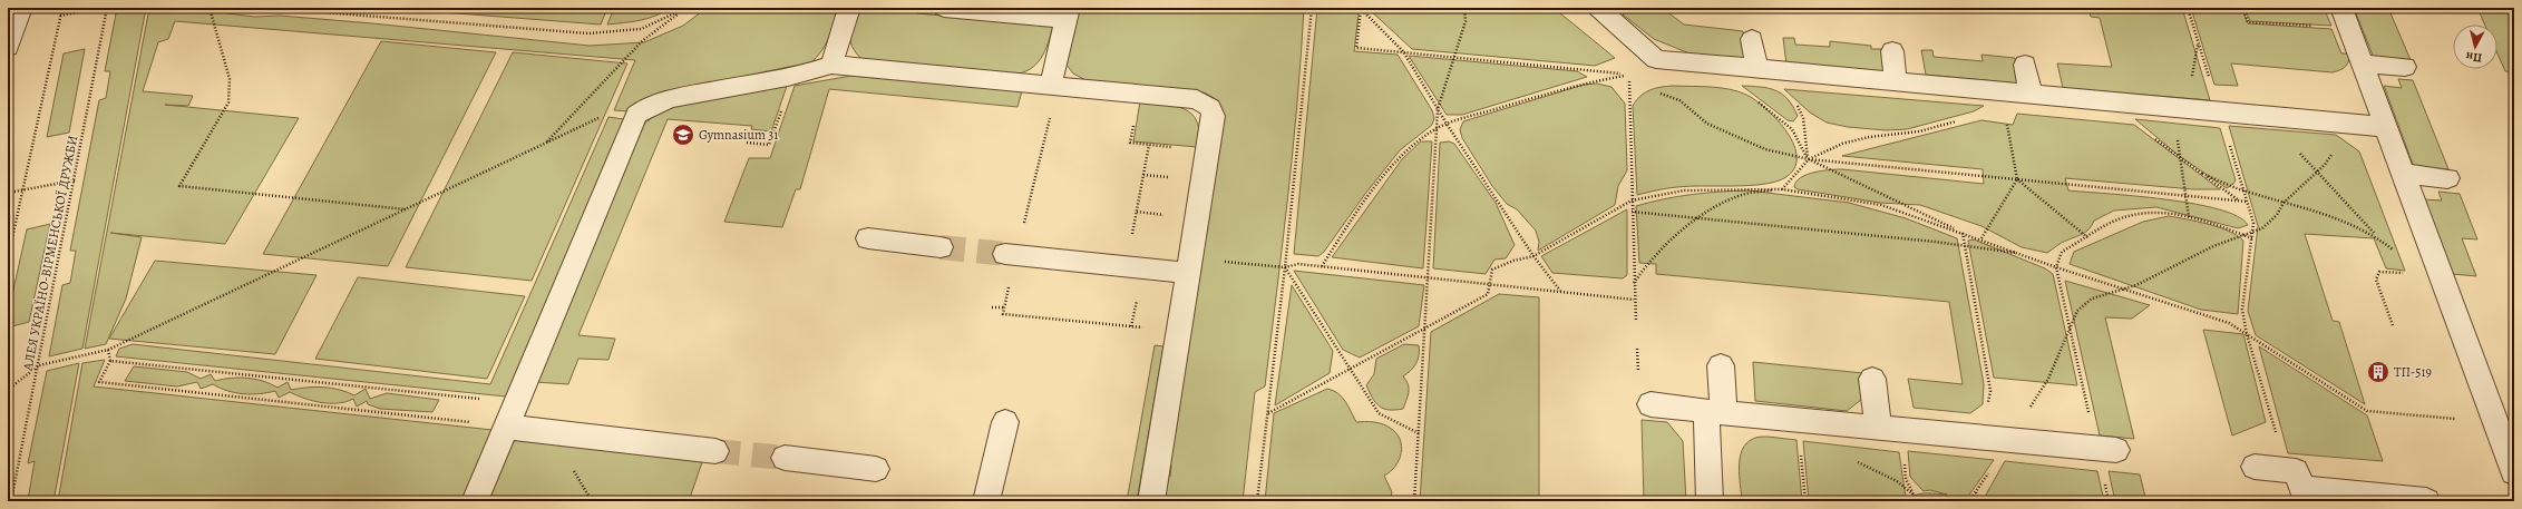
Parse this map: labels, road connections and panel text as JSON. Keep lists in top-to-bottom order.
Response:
{
  "streets": {
    "path": ["АЛЕЯ УКРАЇНО-ВІРМЕНСЬКОЇ ДРУЖБИ"]
  },
  "places": {
    "school or university": ["Gymnasium 31"],
    "building": ["ТП-519"]
  },
  "north": "bottom"
}
